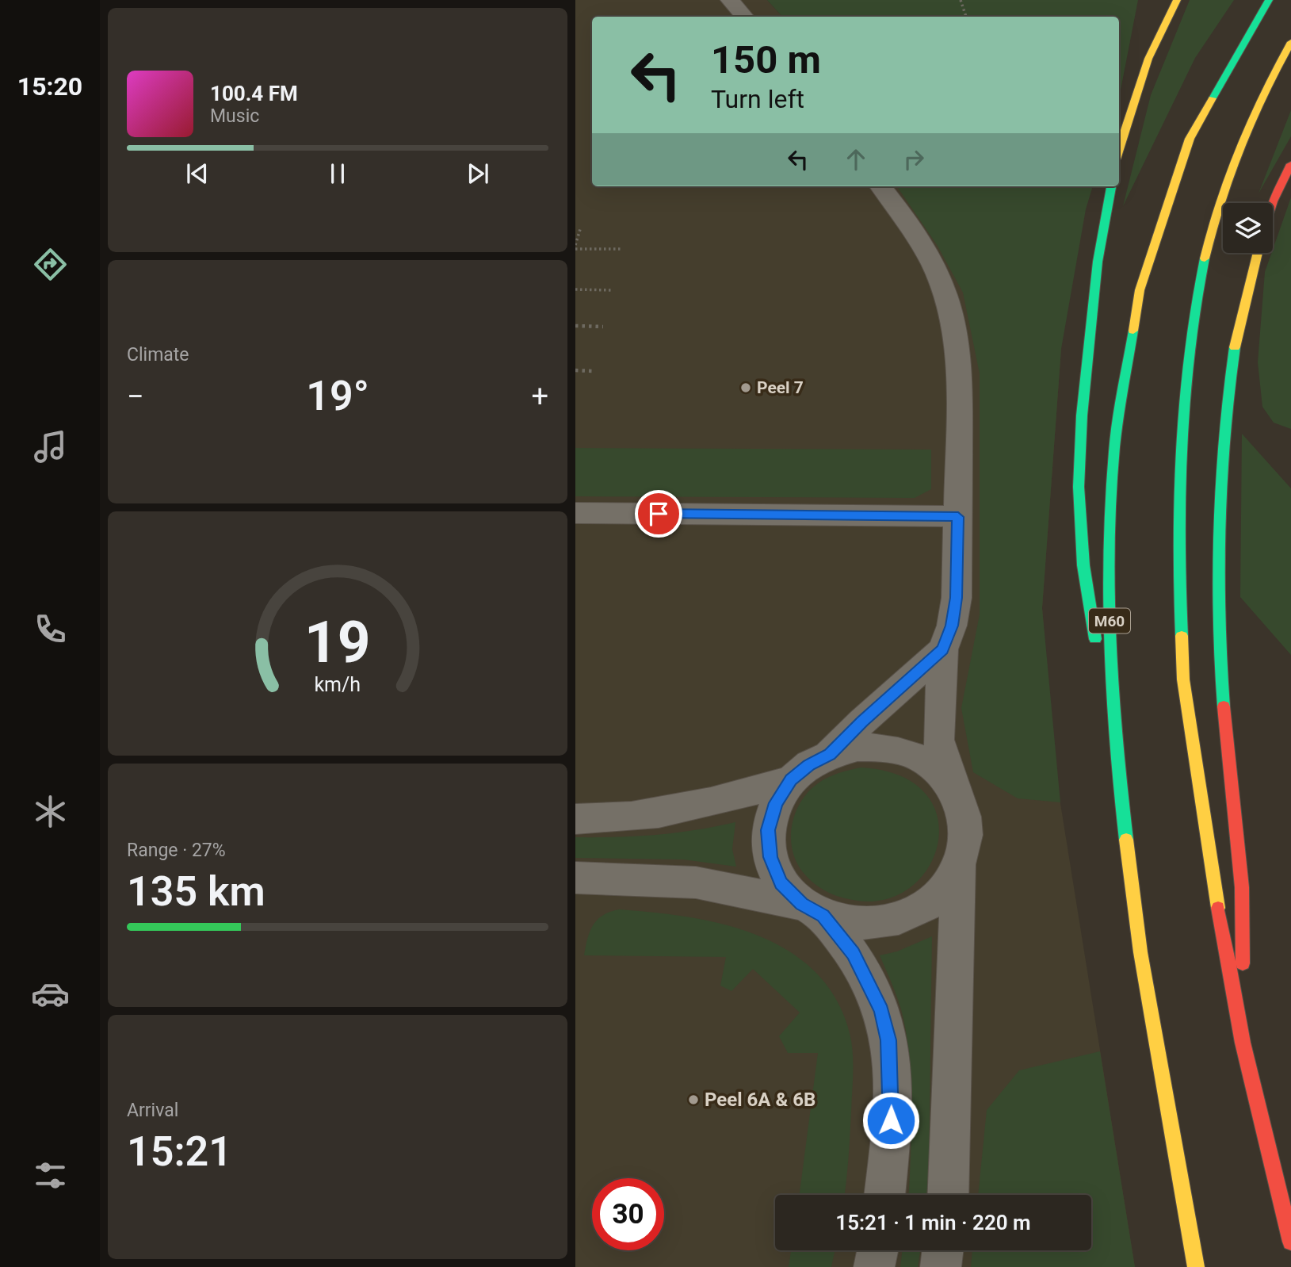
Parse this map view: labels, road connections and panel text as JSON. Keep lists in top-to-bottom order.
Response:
{
  "streets": {
    "highway": ["M60"]
  },
  "places": ["Peel 7", "Peel 6A & 6B"],
  "page": {
    "tabs": "15:20",
    "turn": ["150 m", "Turn left"],
    "song": ["100.4 FM", "Music"],
    "tile": [
      "Climate",
      ["Range · 27%", "135 km"],
      ["Arrival", "15:21"]
    ],
    "heat": ["−", "19°", "+"],
    "limit": "30",
    "trip": "15:21 · 1 min · 220 m",
    "gauge": ["19", "km/h"]
  }
}
